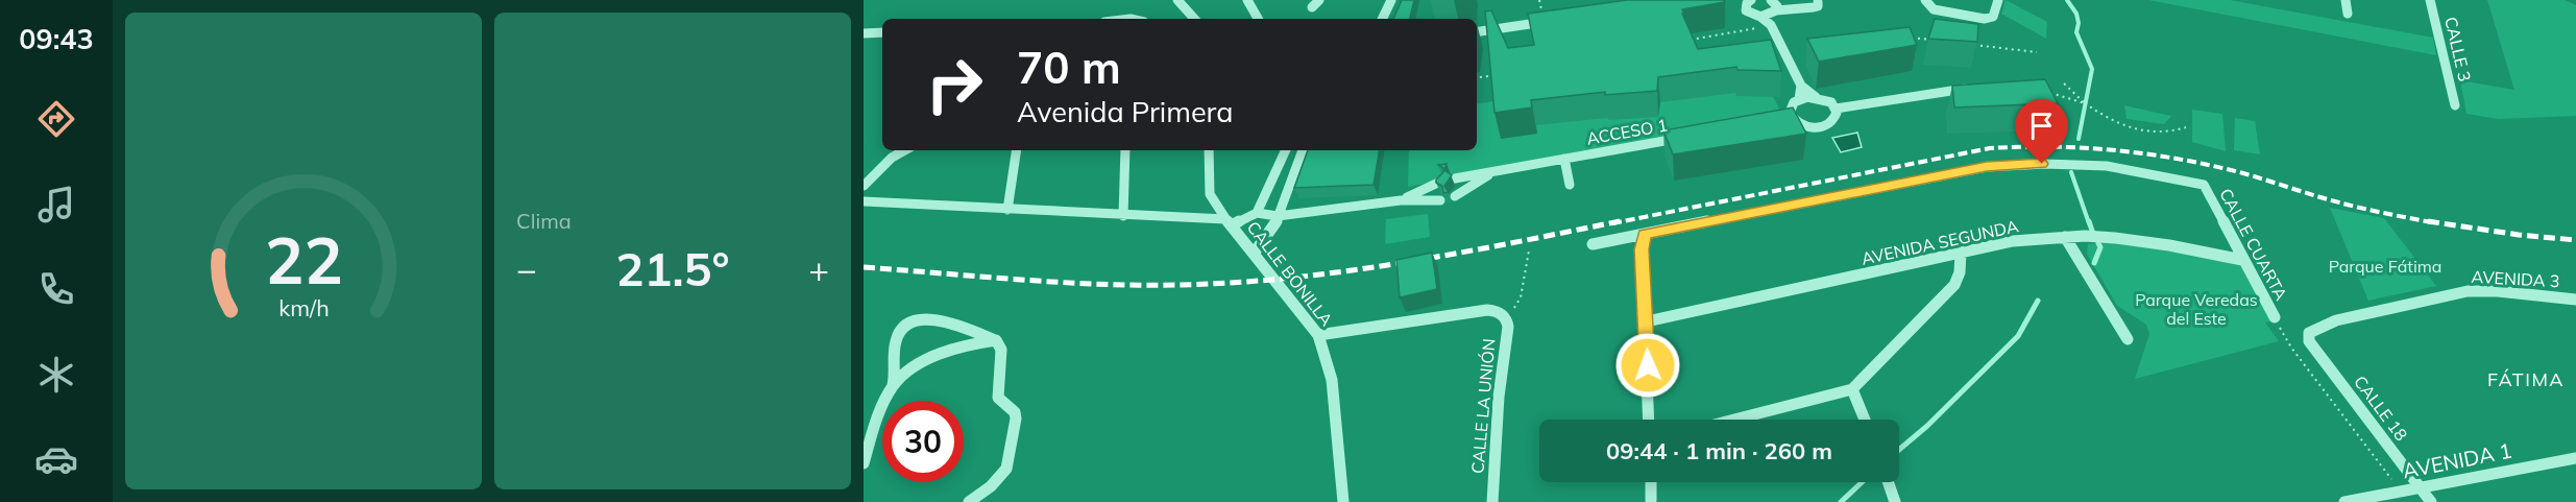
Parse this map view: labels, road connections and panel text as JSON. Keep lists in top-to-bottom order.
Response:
{
  "streets": {
    "street": [
      "CALLE 3",
      "ACCESO 1",
      "AVENIDA SEGUNDA",
      "CALLE CUARTA",
      "CALLE BONILLA",
      "AVENIDA 3",
      "CALLE LA UNIÓN",
      "CALLE 18",
      "AVENIDA 1"
    ]
  },
  "crossings": [
    ["AVENIDA SEGUNDA", "CALLE CUARTA"],
    ["CALLE BONILLA", "CALLE LA UNIÓN"],
    ["AVENIDA 3", "CALLE 18"],
    ["CALLE 18", "AVENIDA 1"]
  ],
  "districts": ["FÁTIMA"],
  "parks": ["Parque Fátima", "Parque Veredas del Este"],
  "page": {
    "tabs": "09:43",
    "tile": "Clima",
    "turn": ["70 m", "Avenida Primera"],
    "heat": ["−", "21.5°", "+"],
    "limit": "30",
    "trip": "09:44 · 1 min · 260 m",
    "gauge": ["22", "km/h"]
  }
}
